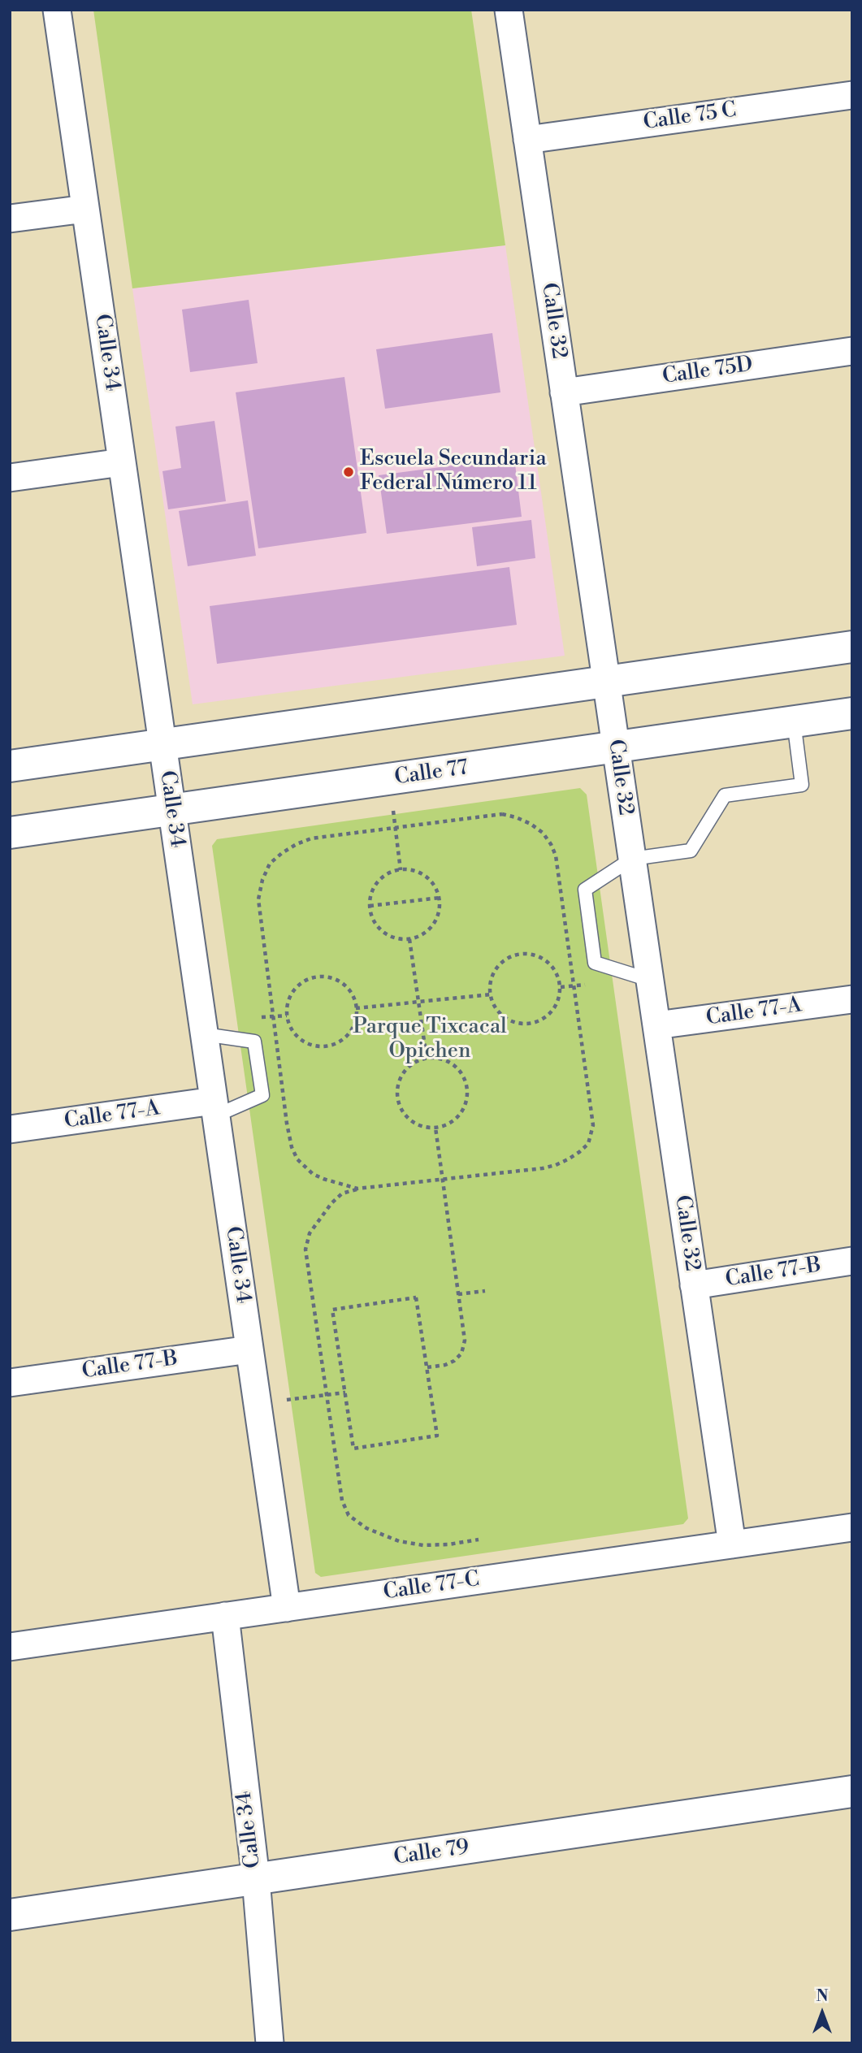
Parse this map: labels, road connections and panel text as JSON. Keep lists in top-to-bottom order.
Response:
{
  "streets": {
    "street": [
      "Calle 75 C",
      "Calle 32",
      "Calle 34",
      "Calle 75D",
      "Calle 77",
      "Calle 77-A",
      "Calle 77-B",
      "Calle 77-C",
      "Calle 79"
    ]
  },
  "crossings": [
    ["Calle 75 C", "Calle 32"],
    ["Calle 32", "Calle 75D"],
    ["Calle 32", "Calle 77"],
    ["Calle 32", "Calle 77-A"],
    ["Calle 32", "Calle 77-B"],
    ["Calle 32", "Calle 77-C"],
    ["Calle 34", "Calle 77"],
    ["Calle 34", "Calle 77-A"],
    ["Calle 34", "Calle 77-B"],
    ["Calle 34", "Calle 77-C"],
    ["Calle 34", "Calle 79"]
  ],
  "parks": ["Parque Tixcacal Opichen"],
  "places": ["Escuela Secundaria Federal Número 11"],
  "north": "top"
}
